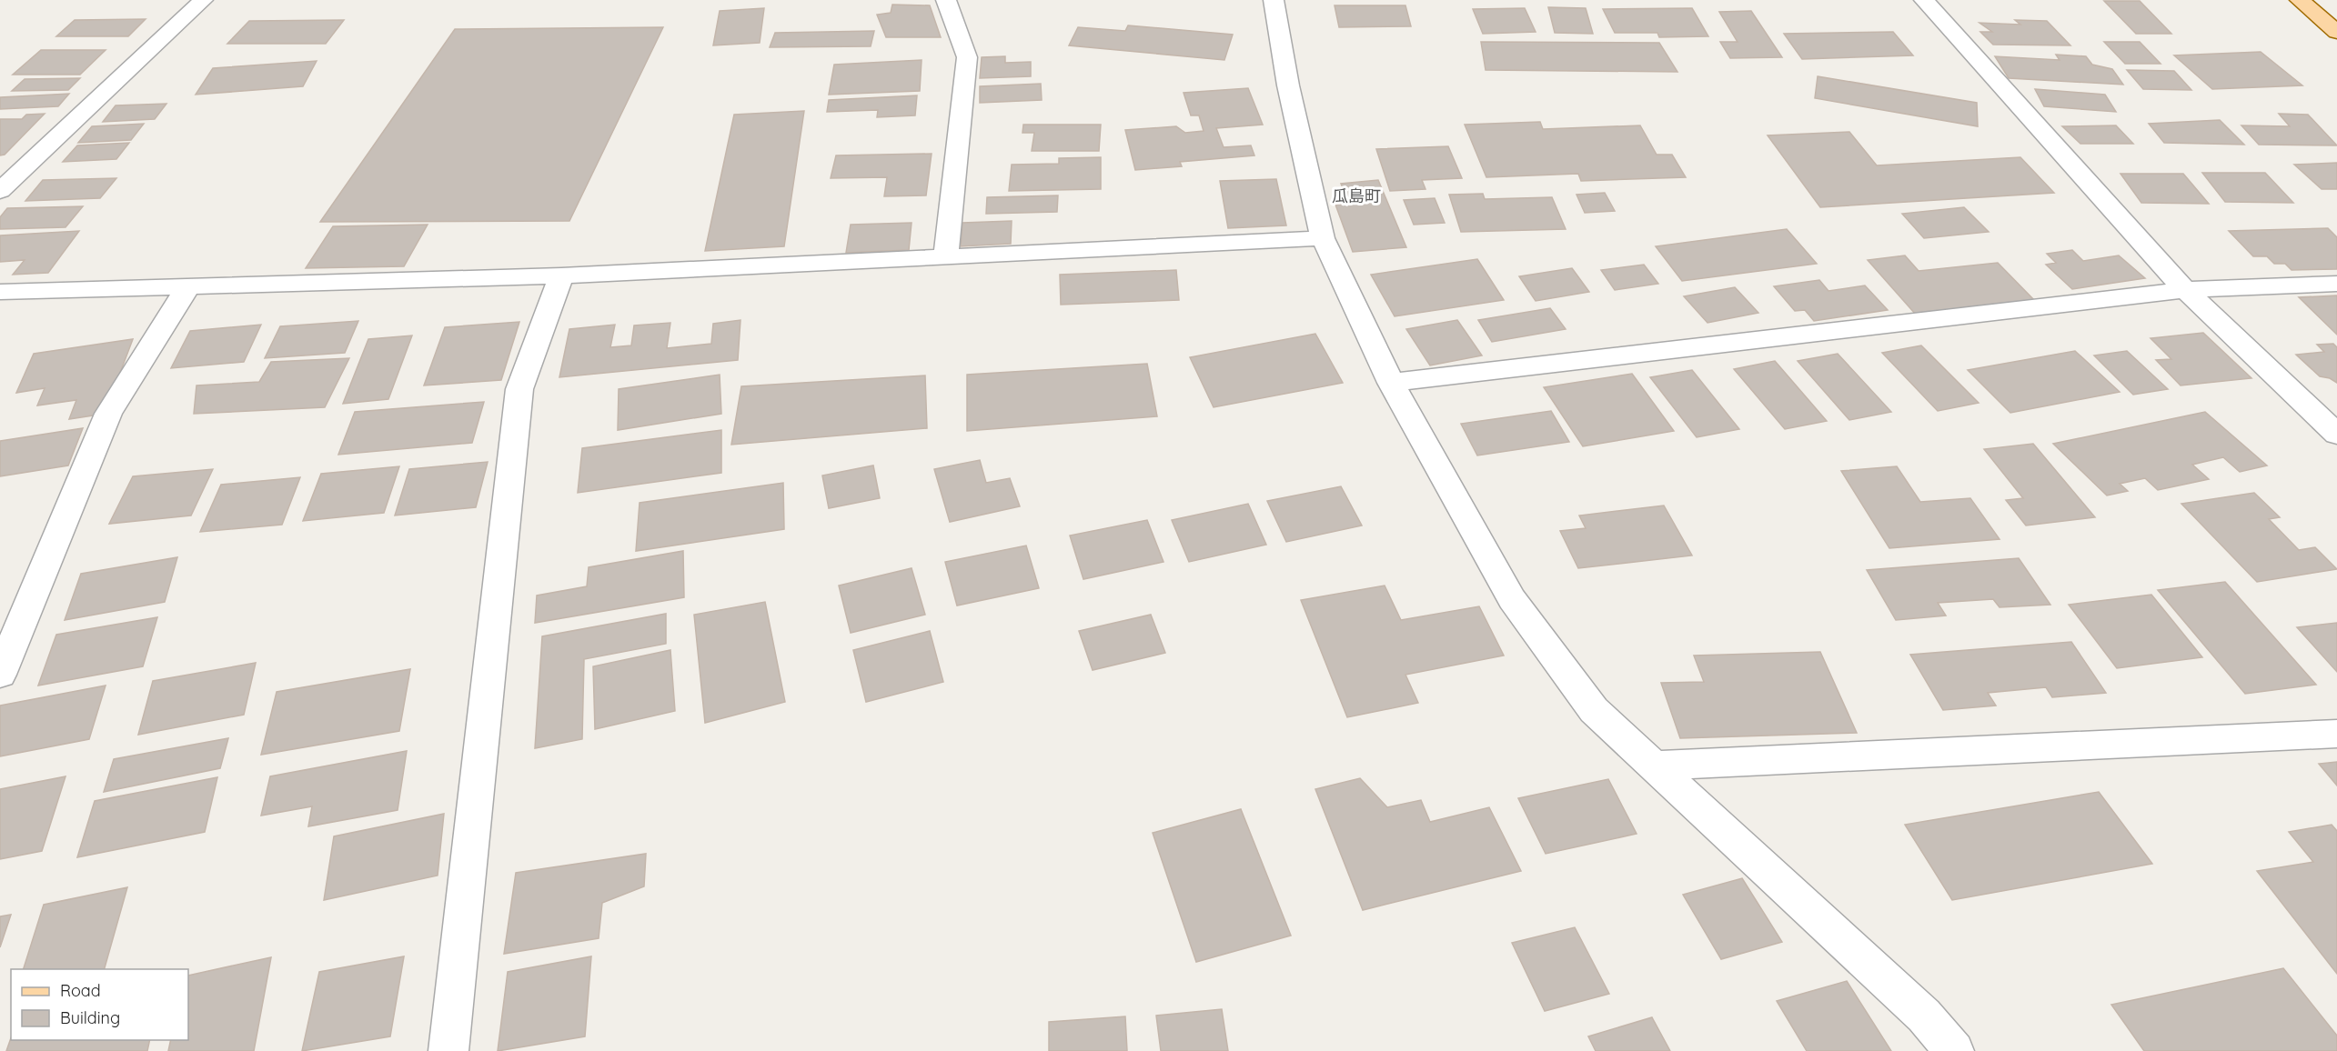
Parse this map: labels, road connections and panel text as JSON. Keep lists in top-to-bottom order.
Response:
{
  "districts": ["瓜島町"],
  "legend": ["Road", "Building"]
}
